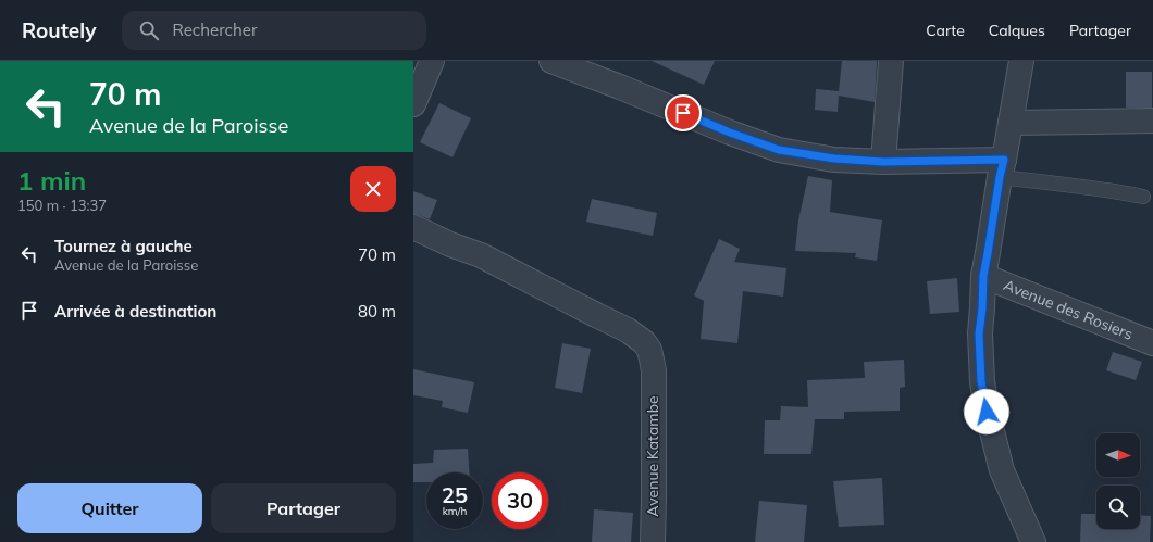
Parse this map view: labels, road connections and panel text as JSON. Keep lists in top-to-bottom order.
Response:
{
  "streets": {
    "street": ["Avenue des Rosiers", "Avenue Katambe"]
  },
  "north": "right",
  "page": {
    "header": "Routely",
    "search": "Rechercher",
    "nav": ["Carte", "Calques", "Partager"],
    "turn": ["70 m", "Avenue de la Paroisse"],
    "heading": ["1 min", "150 m · 13:37"],
    "list": [
      {
        "name": "Tournez à gauche",
        "note": "Avenue de la Paroisse",
        "value": "70 m"
      },
      {
        "name": "Arrivée à destination",
        "value": "80 m"
      }
    ],
    "speed": "25 km/h",
    "limit": "30",
    "buttons": ["Quitter", "Partager"]
  }
}
